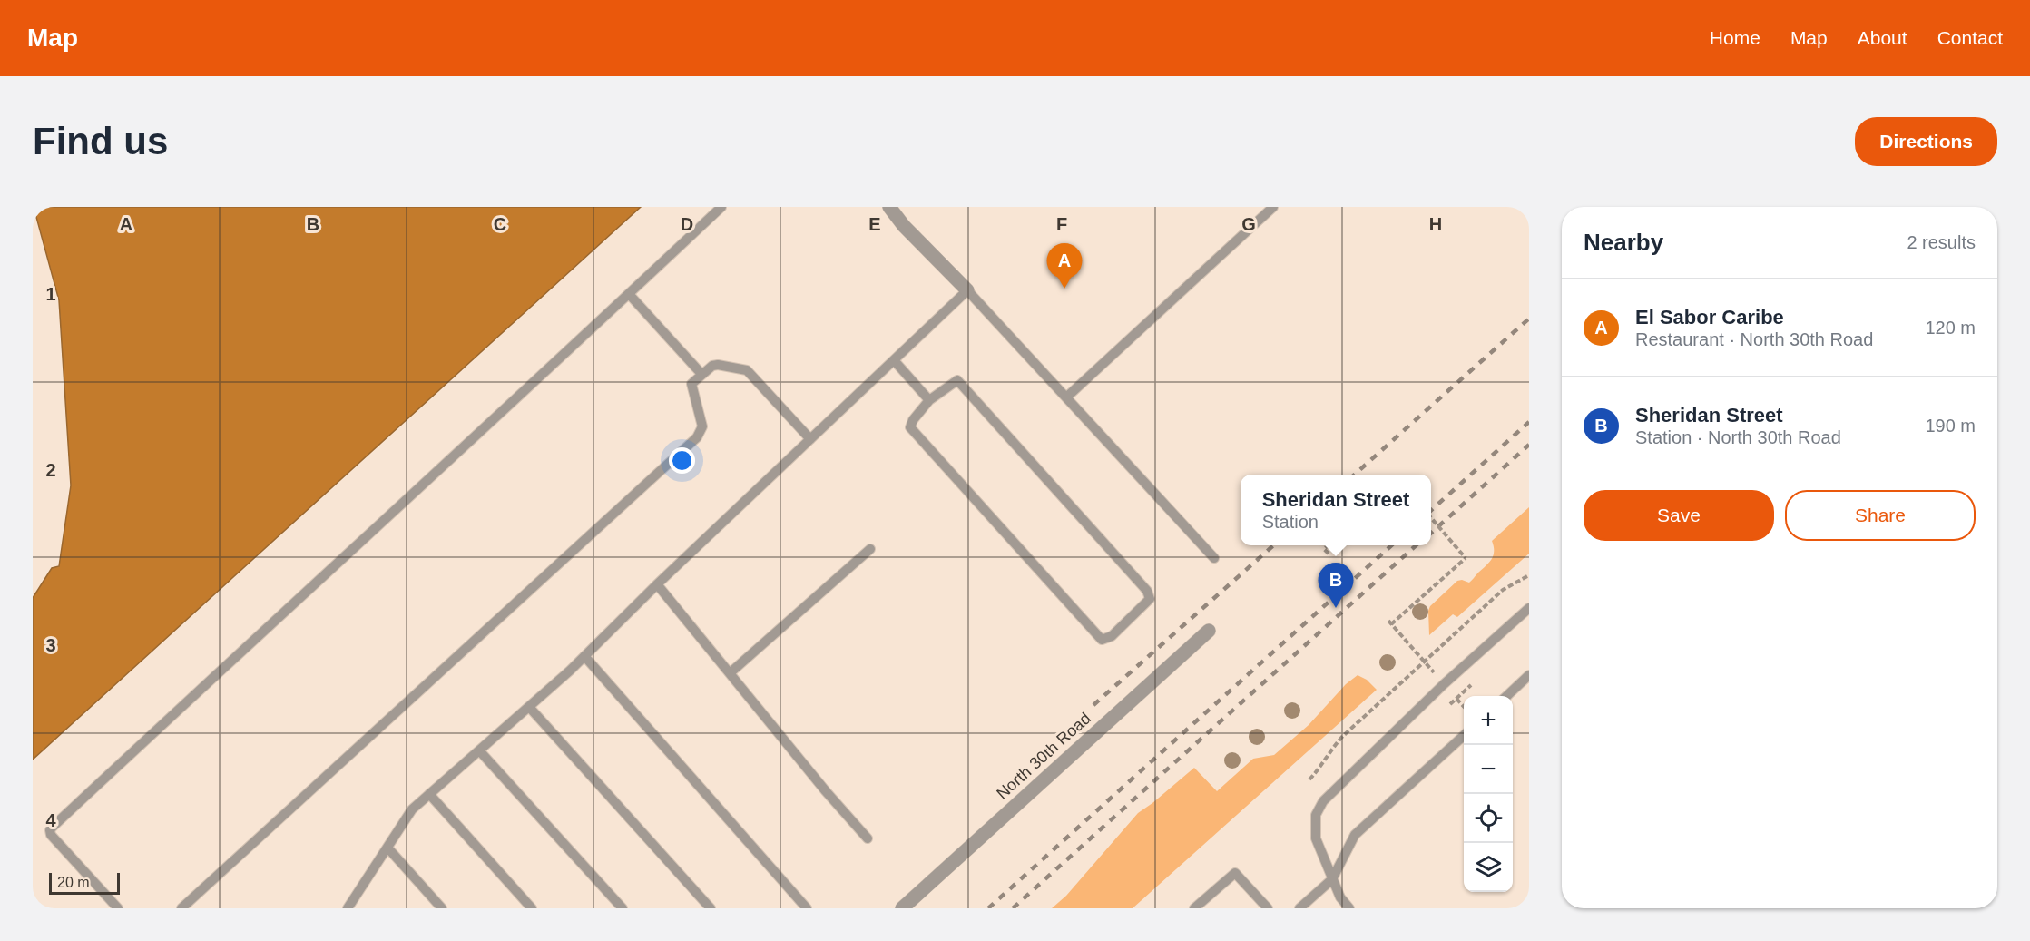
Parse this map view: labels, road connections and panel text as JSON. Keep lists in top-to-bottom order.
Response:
{
  "streets": {
    "street": ["North 30th Road"]
  },
  "scale_bar": "20 m",
  "page": {
    "header": "Map",
    "nav": [
      "Home",
      "Map",
      "About",
      "Contact"
    ],
    "buttons": [
      "Directions",
      ["Save", "Share"]
    ],
    "title": "Find us",
    "heading": ["Nearby", "2 results"],
    "pins": ["A", "B"],
    "list": [
      {
        "mark": "A",
        "name": "El Sabor Caribe",
        "note": "Restaurant · North 30th Road",
        "value": "120 m"
      },
      {
        "mark": "B",
        "name": "Sheridan Street",
        "note": "Station · North 30th Road",
        "value": "190 m"
      }
    ],
    "popup": ["Sheridan Street", "Station"],
    "map_buttons": ["+", "−"],
    "scale": "20 m"
  },
  "grid": {
    "columns": [
      "A",
      "B",
      "C",
      "D",
      "E",
      "F",
      "G",
      "H"
    ],
    "rows": [
      "1",
      "2",
      "3",
      "4"
    ]
  }
}
